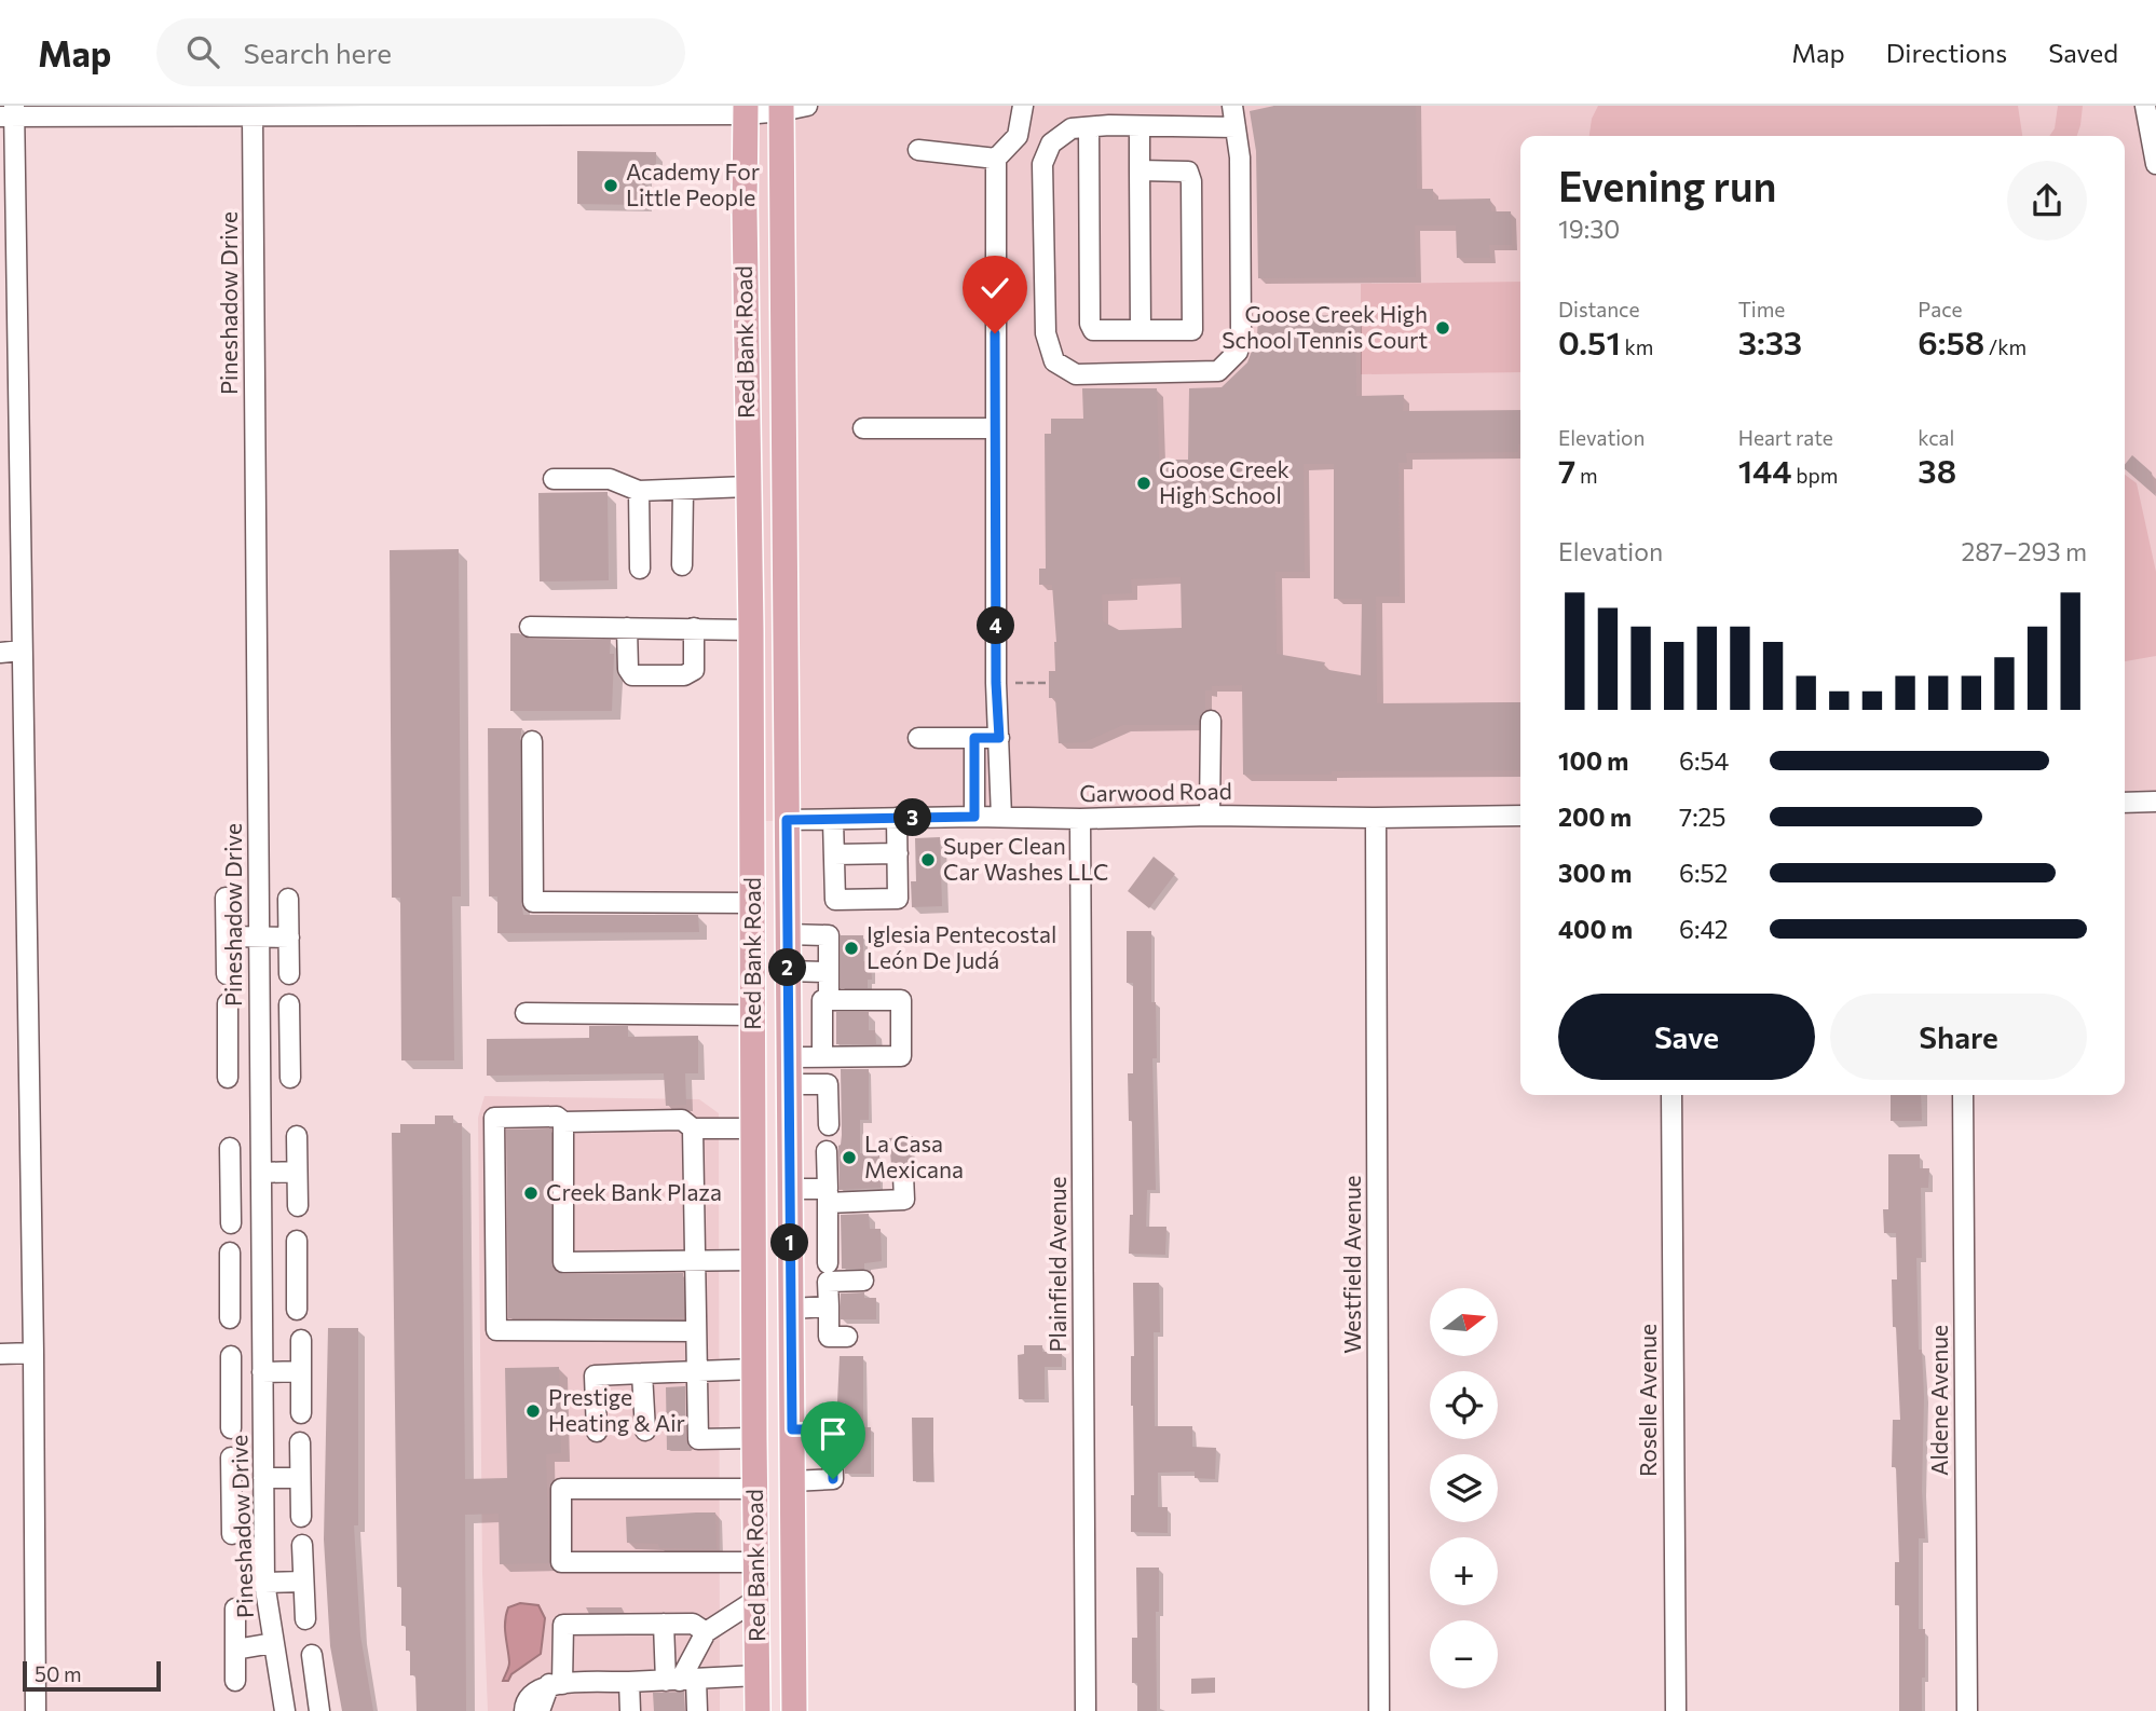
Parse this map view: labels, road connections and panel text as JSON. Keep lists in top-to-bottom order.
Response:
{
  "streets": {
    "main road": ["Red Bank Road"],
    "street": [
      "Pineshadow Drive",
      "Garwood Road",
      "Plainfield Avenue",
      "Westfield Avenue",
      "Roselle Avenue",
      "Aldene Avenue"
    ]
  },
  "crossings": [
    ["Red Bank Road", "Garwood Road"],
    ["Garwood Road", "Plainfield Avenue"],
    ["Garwood Road", "Westfield Avenue"]
  ],
  "places": [
    "Academy For Little People",
    "Goose Creek High School Tennis Court",
    "Goose Creek High School",
    "Super Clean Car Washes LLC",
    "Iglesia Pentecostal León De Judá",
    "La Casa Mexicana",
    "Creek Bank Plaza",
    "Prestige Heating & Air"
  ],
  "scale_bar": "50 m",
  "north": "right",
  "page": {
    "header": "Map",
    "search": "Search here",
    "nav": ["Map", "Directions", "Saved"],
    "heading": ["Evening run", "19:30"],
    "stats": [
      ["Distance", "0.51 km"],
      ["Time", "3:33"],
      ["Pace", "6:58 /km"],
      ["Elevation", "7 m"],
      ["Heart rate", "144 bpm"],
      ["kcal", "38"]
    ],
    "chart": ["Elevation", "287–293 m"],
    "pins": [
      "4",
      "3",
      "2",
      "1"
    ],
    "list": [
      {
        "name": "100 m",
        "note": "6:54"
      },
      {
        "name": "200 m",
        "note": "7:25"
      },
      {
        "name": "300 m",
        "note": "6:52"
      },
      {
        "name": "400 m",
        "note": "6:42"
      }
    ],
    "buttons": ["Save", "Share"],
    "map_buttons": ["+", "−"],
    "scale": "50 m"
  }
}
